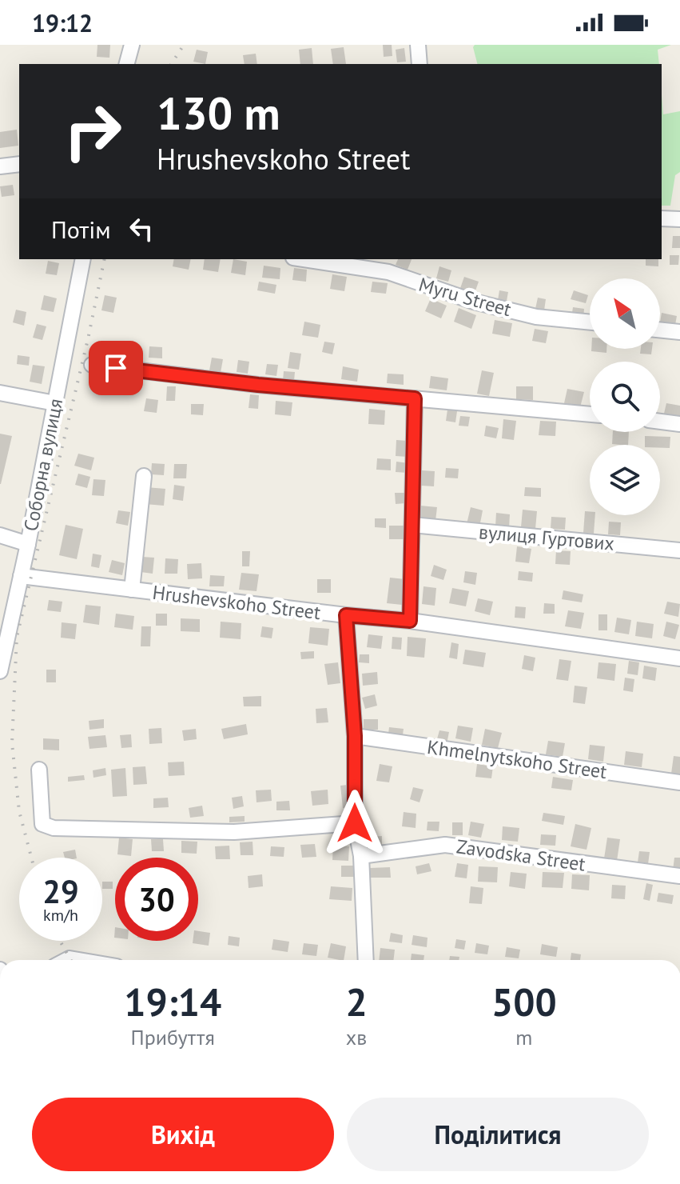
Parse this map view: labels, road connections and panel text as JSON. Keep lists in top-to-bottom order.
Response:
{
  "streets": {
    "street": [
      "Myru Street",
      "Соборна вулиця",
      "вулиця Гуртових",
      "Hrushevskoho Street",
      "Khmelnytskoho Street",
      "Zavodska Street"
    ]
  },
  "crossings": [
    ["Соборна вулиця", "Hrushevskoho Street"]
  ],
  "north": "top left",
  "page": {
    "status": "19:12",
    "turn": ["130 m", "Hrushevskoho Street"],
    "then": "Потім",
    "speed": "29 km/h",
    "limit": "30",
    "eta": [
      "19:14",
      "Прибуття",
      "2",
      "хв",
      "500",
      "m"
    ],
    "buttons": ["Вихід", "Поділитися"]
  }
}
